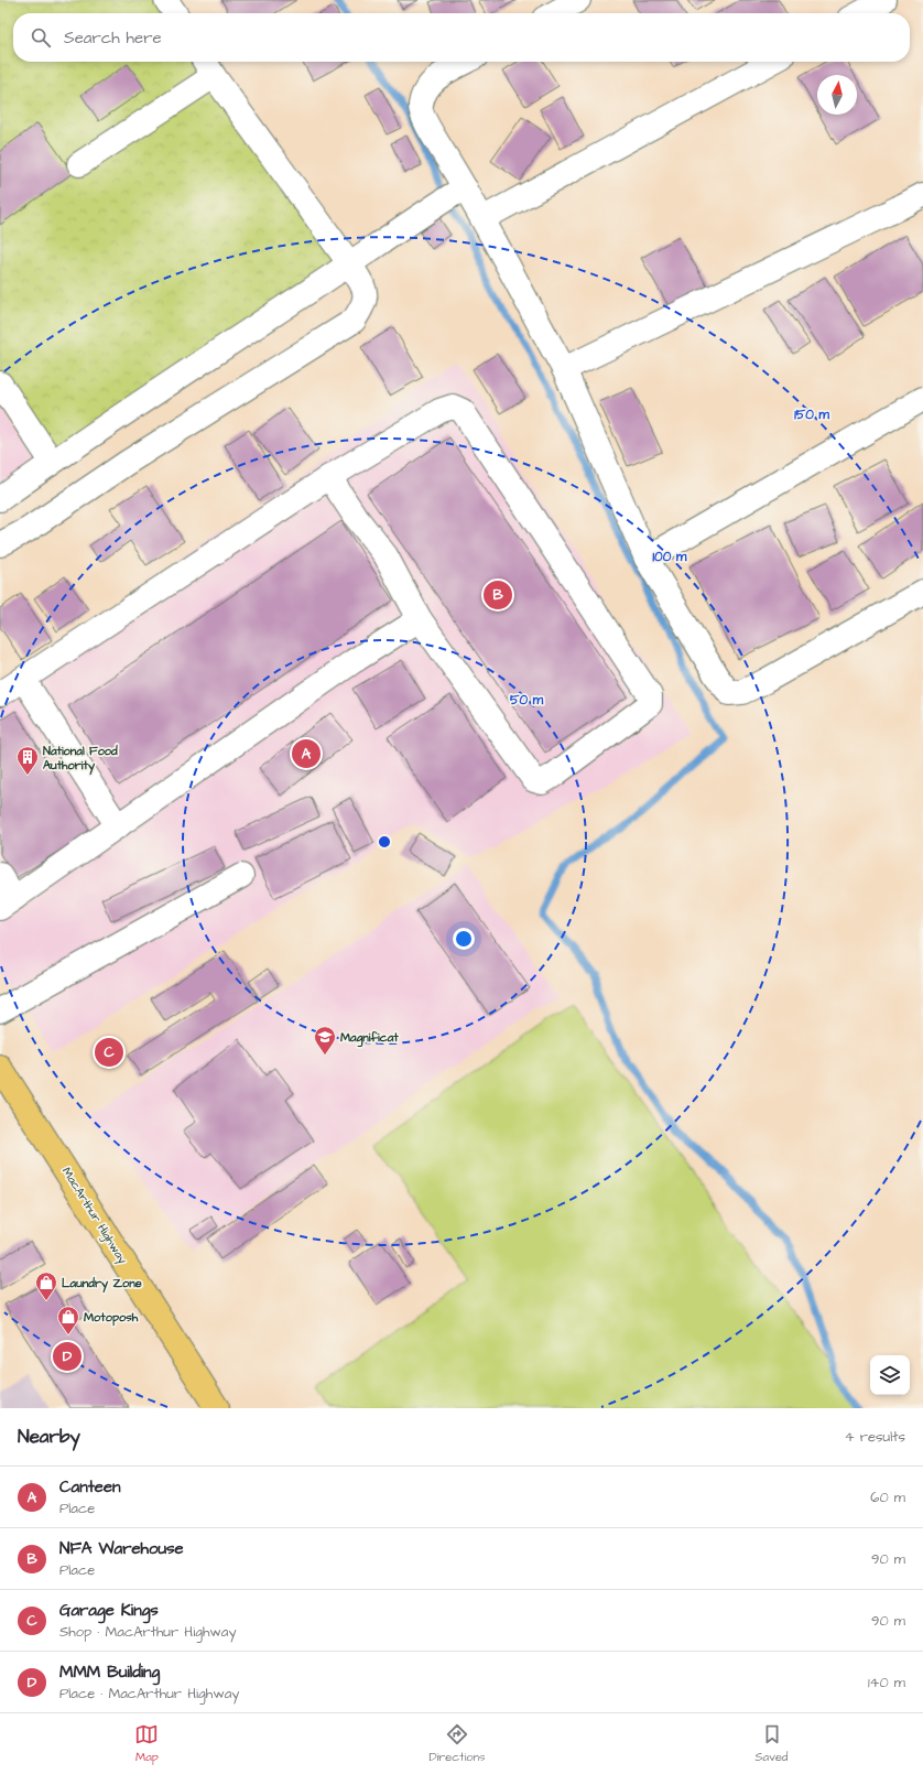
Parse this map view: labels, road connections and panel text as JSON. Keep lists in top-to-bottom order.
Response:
{
  "streets": {
    "highway": ["MacArthur Highway"]
  },
  "places": {
    "building": ["National Food Authority"],
    "school or university": ["Magnificat"],
    "shop": ["Laundry Zone", "Motoposh"]
  },
  "north": "top",
  "page": {
    "search": "Search here",
    "pins": [
      "B",
      "A",
      "C",
      "D"
    ],
    "heading": ["Nearby", "4 results"],
    "list": [
      {
        "mark": "A",
        "name": "Canteen",
        "note": "Place",
        "value": "60 m"
      },
      {
        "mark": "B",
        "name": "NFA Warehouse",
        "note": "Place",
        "value": "90 m"
      },
      {
        "mark": "C",
        "name": "Garage Kings",
        "note": "Shop · MacArthur Highway",
        "value": "90 m"
      },
      {
        "mark": "D",
        "name": "MMM Building",
        "note": "Place · MacArthur Highway",
        "value": "140 m"
      }
    ],
    "nav": ["Map", "Directions", "Saved"]
  },
  "rings": ["150 m", "100 m", "50 m"]
}
